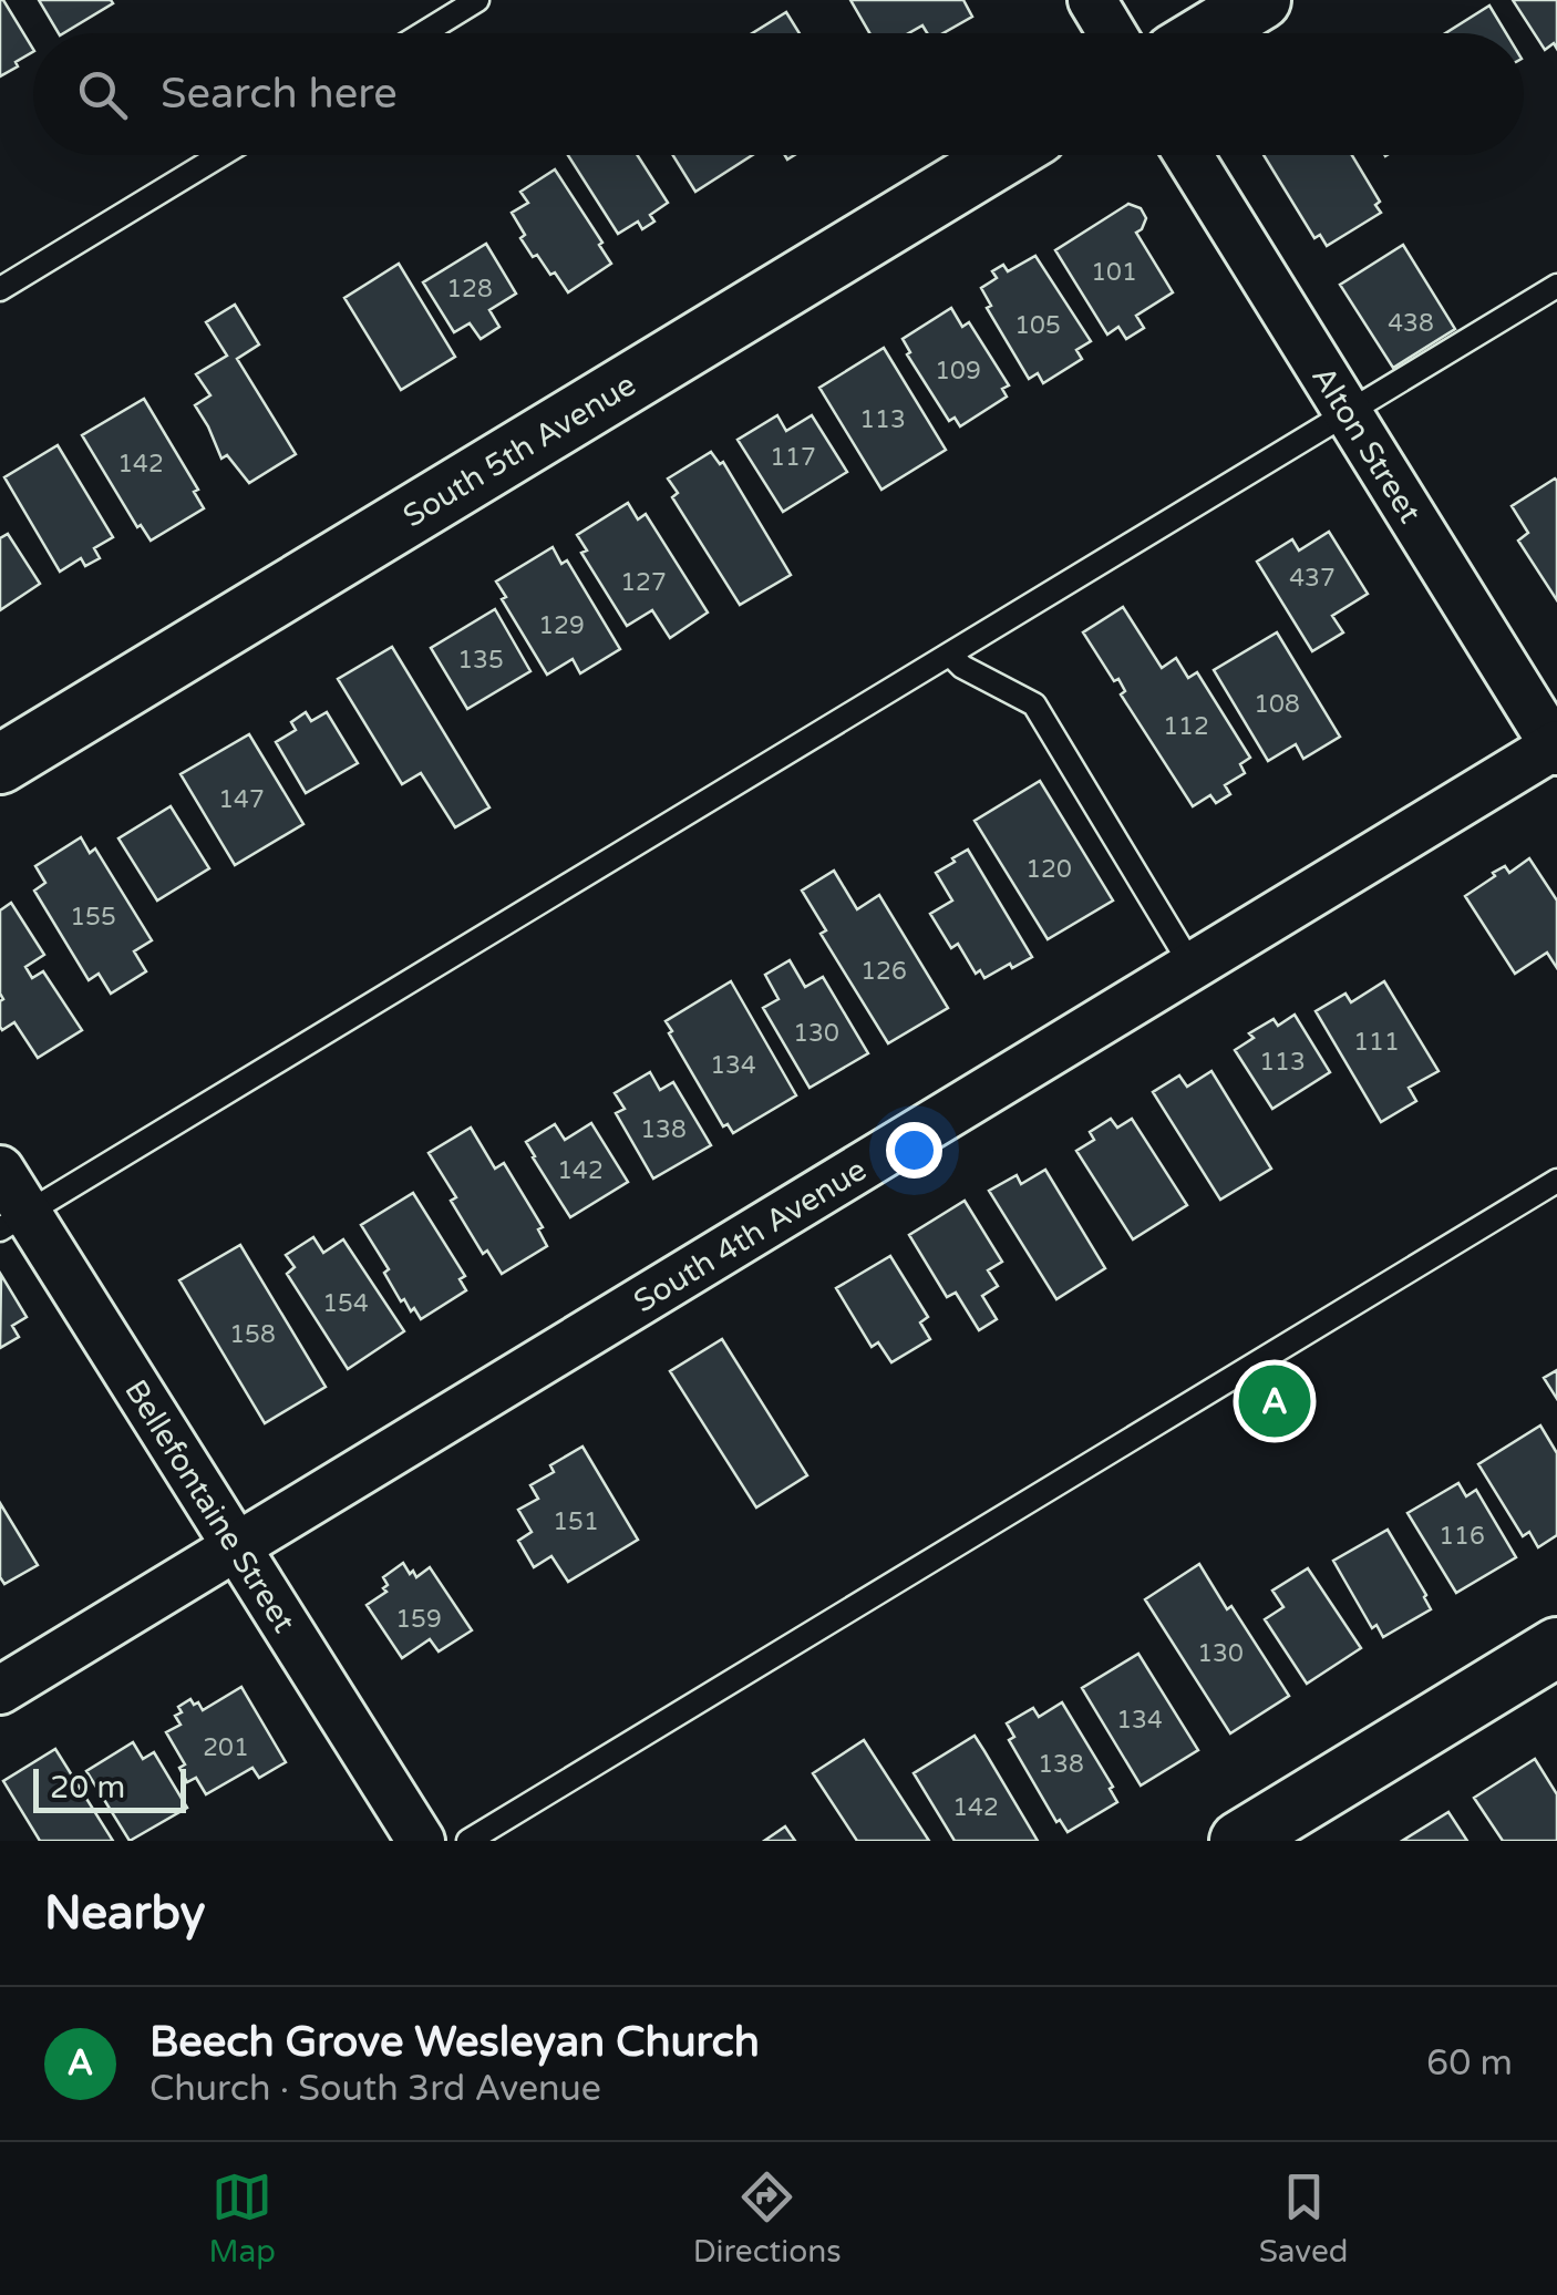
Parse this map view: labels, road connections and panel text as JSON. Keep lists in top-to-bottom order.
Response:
{
  "streets": {
    "street": [
      "Alton Street",
      "South 5th Avenue",
      "South 4th Avenue",
      "Bellefontaine Street"
    ]
  },
  "crossings": [
    ["Alton Street", "South 4th Avenue"],
    ["South 4th Avenue", "Bellefontaine Street"]
  ],
  "house_numbers": [
    "101",
    "128",
    "438",
    "105",
    "109",
    "113",
    "117",
    "142",
    "437",
    "127",
    "129",
    "135",
    "108",
    "112",
    "147",
    "120",
    "155",
    "126",
    "130",
    "111",
    "113",
    "134",
    "138",
    "142",
    "154",
    "158",
    "151",
    "116",
    "159",
    "130",
    "134",
    "201",
    "138",
    "142"
  ],
  "scale_bar": "20 m",
  "page": {
    "search": "Search here",
    "pins": "A",
    "scale": "20 m",
    "heading": "Nearby",
    "list": [
      {
        "mark": "A",
        "name": "Beech Grove Wesleyan Church",
        "note": "Church · South 3rd Avenue",
        "value": "60 m"
      }
    ],
    "nav": ["Map", "Directions", "Saved"]
  }
}
